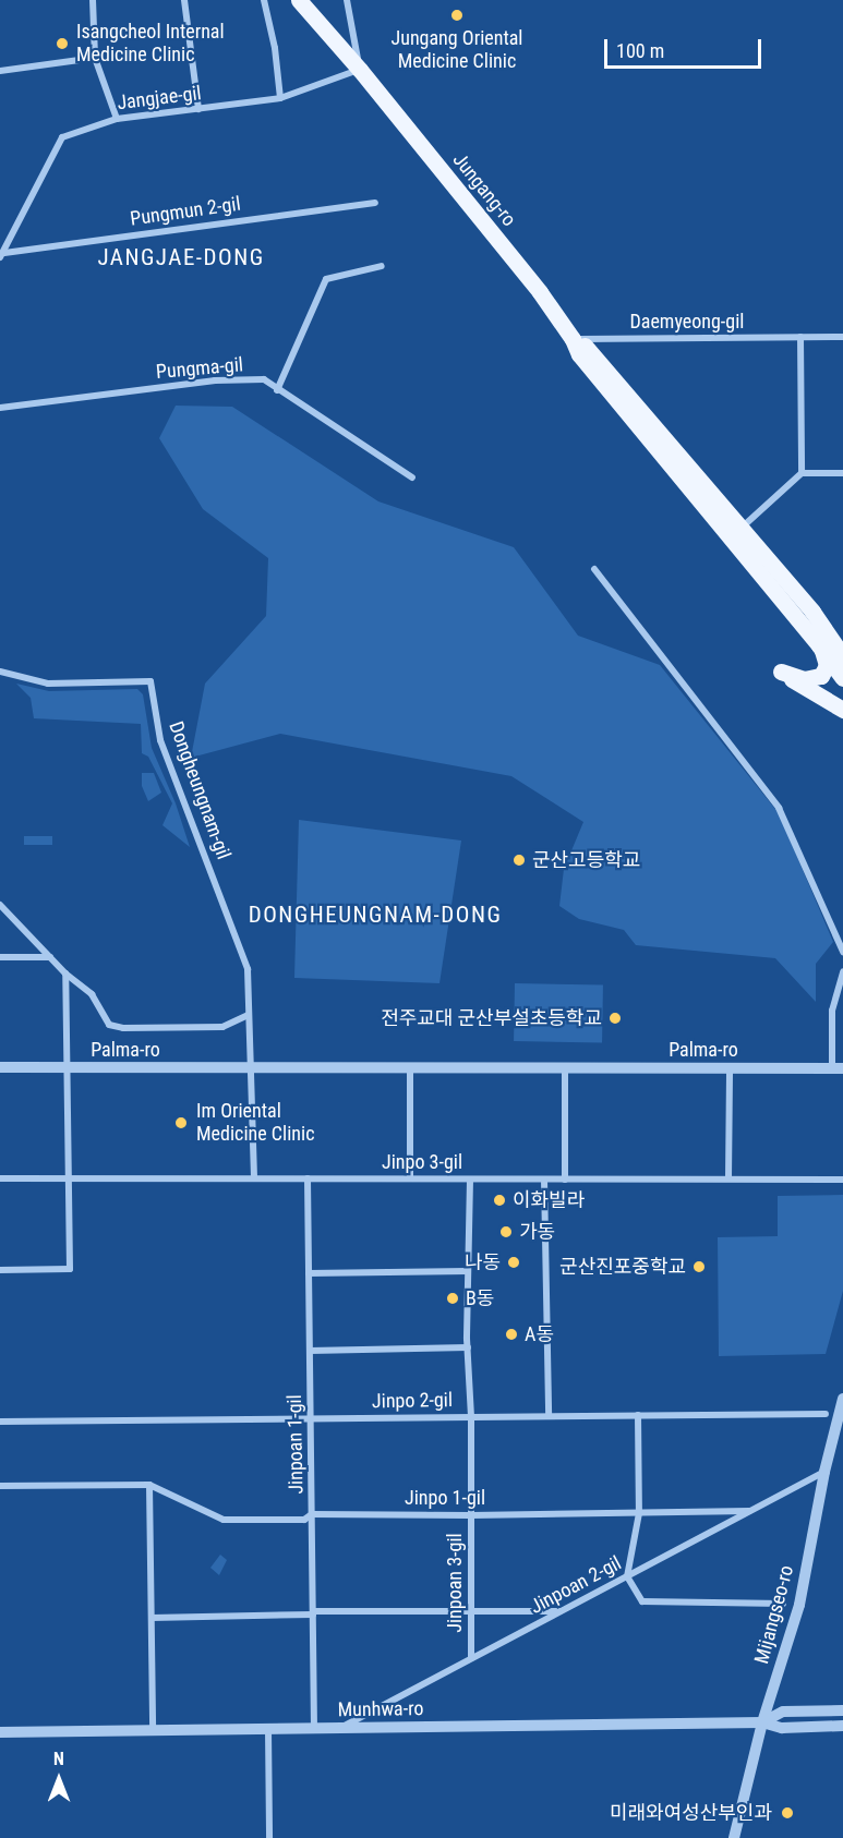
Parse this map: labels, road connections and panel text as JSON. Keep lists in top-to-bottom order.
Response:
{
  "streets": {
    "main road": ["Jungang-ro"],
    "street": [
      "Jangjae-gil",
      "Pungmun 2-gil",
      "Daemyeong-gil",
      "Pungma-gil",
      "Dongheungnam-gil",
      "Palma-ro",
      "Jinpo 3-gil",
      "Jinpo 2-gil",
      "Jinpoan 1-gil",
      "Jinpo 1-gil",
      "Jinpoan 3-gil",
      "Jinpoan 2-gil",
      "Mijangseo-ro",
      "Munhwa-ro"
    ]
  },
  "crossings": [
    ["Jangjae-gil", "Jungang-ro"],
    ["Jangjae-gil", "Pungmun 2-gil"],
    ["Jungang-ro", "Daemyeong-gil"],
    ["Dongheungnam-gil", "Palma-ro"],
    ["Jinpo 3-gil", "Jinpoan 1-gil"],
    ["Jinpo 3-gil", "Jinpoan 3-gil"],
    ["Jinpo 2-gil", "Jinpoan 1-gil"],
    ["Jinpo 2-gil", "Jinpoan 3-gil"],
    ["Jinpoan 1-gil", "Jinpo 1-gil"],
    ["Jinpoan 1-gil", "Munhwa-ro"],
    ["Jinpo 1-gil", "Jinpoan 3-gil"],
    ["Jinpo 1-gil", "Jinpoan 2-gil"],
    ["Jinpoan 3-gil", "Jinpoan 2-gil"],
    ["Jinpoan 2-gil", "Mijangseo-ro"],
    ["Jinpoan 2-gil", "Munhwa-ro"],
    ["Mijangseo-ro", "Munhwa-ro"]
  ],
  "districts": ["JANGJAE-DONG", "DONGHEUNGNAM-DONG"],
  "places": [
    "Jungang Oriental Medicine Clinic",
    "Isangcheol Internal Medicine Clinic",
    "군산고등학교",
    "전주교대 군산부설초등학교",
    "Im Oriental Medicine Clinic",
    "이화빌라",
    "가동",
    "나동",
    "군산진포중학교",
    "B동",
    "A동",
    "미래와여성산부인과"
  ],
  "scale_bar": "100 m",
  "north": "top"
}
